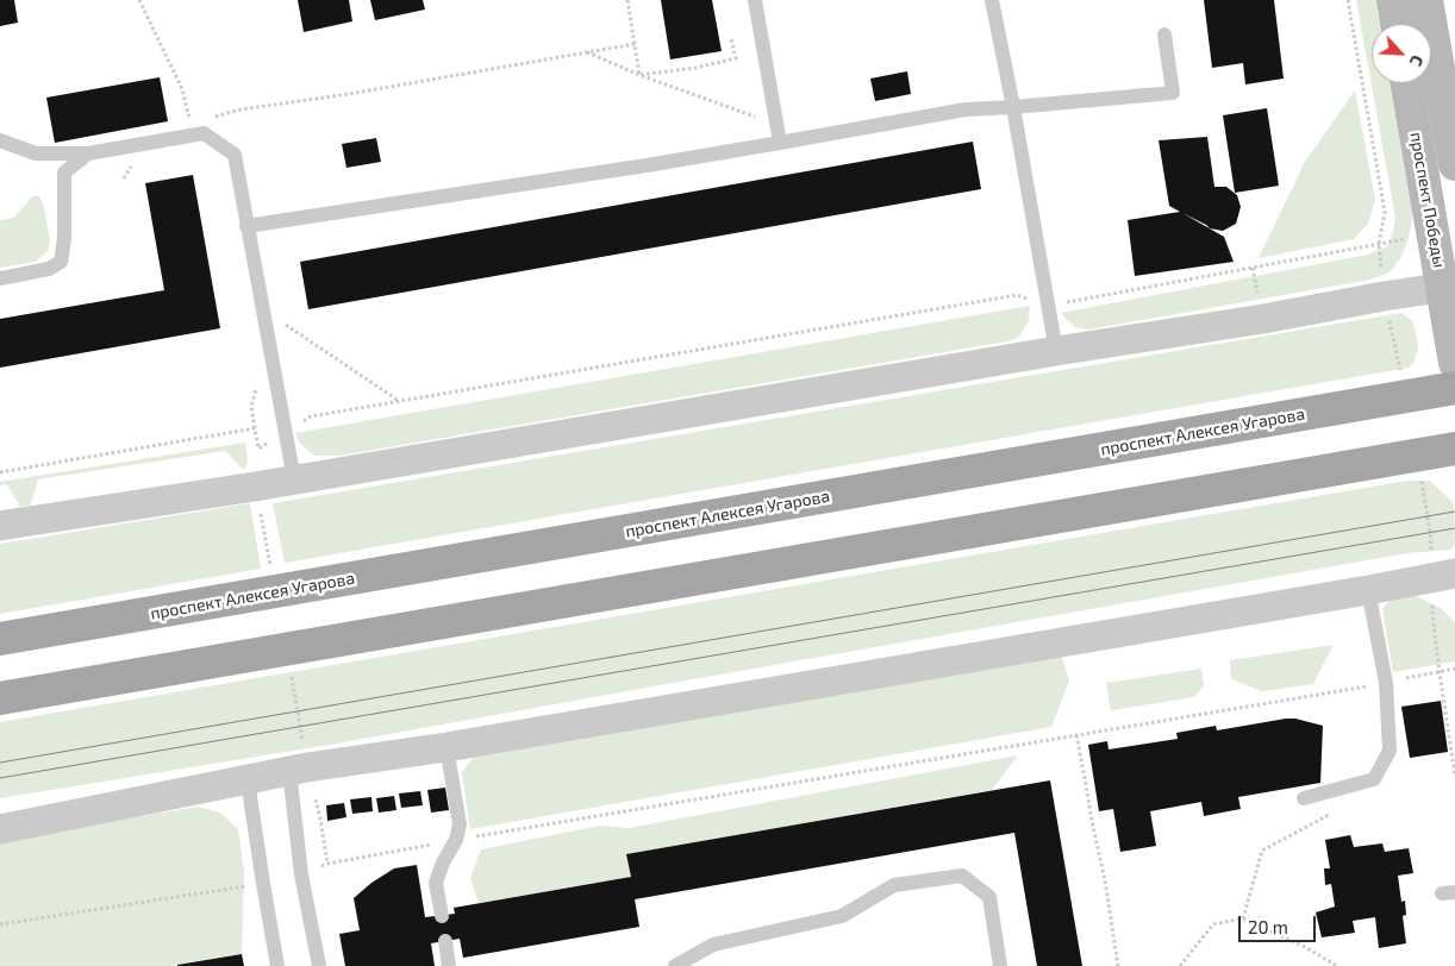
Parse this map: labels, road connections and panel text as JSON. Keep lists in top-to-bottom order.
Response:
{
  "streets": {
    "main road": ["проспект Победы", "проспект Алексея Угарова"]
  },
  "scale_bar": "20 m",
  "north": "bottom right"
}
